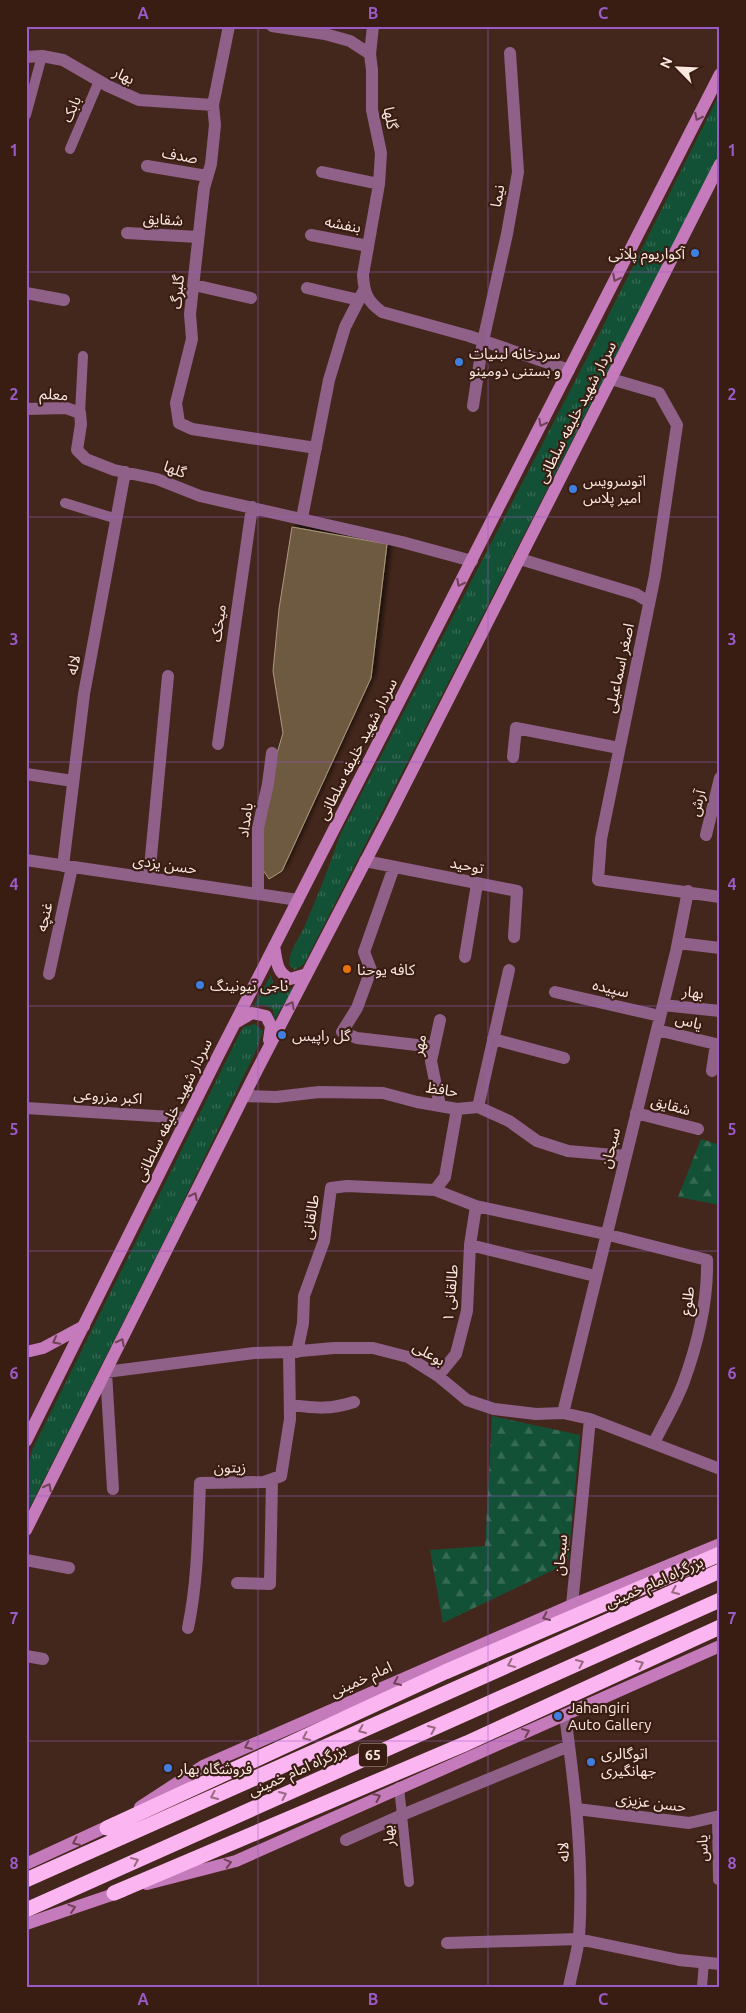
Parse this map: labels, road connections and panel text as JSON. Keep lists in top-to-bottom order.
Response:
{
  "streets": {
    "highway": ["بزرگراه امام خمینی", "65"],
    "main road": ["سردار شهید خلیفه سلطانی", "امام خمینی"],
    "street": [
      "بهار",
      "گلها",
      "صدف",
      "نیما",
      "شقایق",
      "بنفشه",
      "گلبرگ",
      "معلم",
      "میخک",
      "لاله",
      "اصغر اسماعیلی",
      "آرش",
      "بامداد",
      "حسن یزدی",
      "توحید",
      "غنچه",
      "سپیده",
      "یاس",
      "مهر",
      "حافظ",
      "اکبر مزروعی",
      "سبحان",
      "طالقانی",
      "طالقانی ۱",
      "طلوع",
      "بوعلی",
      "زیتون",
      "حسن عزیزی"
    ],
    "lane": ["بابک"]
  },
  "crossings": [
    ["بهار", "بابک"],
    ["بهار", "گلبرگ"],
    ["بهار", "سپیده"],
    ["بهار", "سبحان"],
    ["گلها", "بنفشه"],
    ["گلها", "گلبرگ"],
    ["گلها", "معلم"],
    ["گلها", "سردار شهید خلیفه سلطانی"],
    ["گلها", "میخک"],
    ["گلها", "لاله"],
    ["صدف", "گلبرگ"],
    ["شقایق", "گلبرگ"],
    ["شقایق", "سبحان"],
    ["سردار شهید خلیفه سلطانی", "اصغر اسماعیلی"],
    ["سردار شهید خلیفه سلطانی", "حسن یزدی"],
    ["سردار شهید خلیفه سلطانی", "توحید"],
    ["سردار شهید خلیفه سلطانی", "حافظ"],
    ["سردار شهید خلیفه سلطانی", "اکبر مزروعی"],
    ["سردار شهید خلیفه سلطانی", "بوعلی"],
    ["لاله", "حسن یزدی"],
    ["لاله", "غنچه"],
    ["لاله", "حسن عزیزی"],
    ["اصغر اسماعیلی", "سبحان"],
    ["بامداد", "حسن یزدی"],
    ["حسن یزدی", "غنچه"],
    ["سپیده", "سبحان"],
    ["یاس", "سبحان"],
    ["یاس", "حسن عزیزی"],
    ["مهر", "حافظ"],
    ["سبحان", "طالقانی"],
    ["سبحان", "طلوع"],
    ["سبحان", "بوعلی"],
    ["سبحان", "امام خمینی"],
    ["طالقانی", "طالقانی ۱"],
    ["طالقانی", "طلوع"],
    ["طالقانی", "بوعلی"],
    ["طالقانی ۱", "بوعلی"],
    ["طلوع", "بوعلی"]
  ],
  "places": [
    "آکواریوم پلاتی",
    "سردخانه لبنیات و بستنی دومینو",
    "اتوسرويس امير پلاس",
    "کافه یوحنا",
    "ناجی‌ تیونینگ",
    "گل راپیس",
    "Jahangiri Auto Gallery",
    "اتوگالری جهانگیری",
    "فروشگاه بهار"
  ],
  "north": "top left",
  "grid": {
    "columns": ["A", "B", "C"],
    "rows": [
      "1",
      "2",
      "3",
      "4",
      "5",
      "6",
      "7",
      "8"
    ]
  }
}
